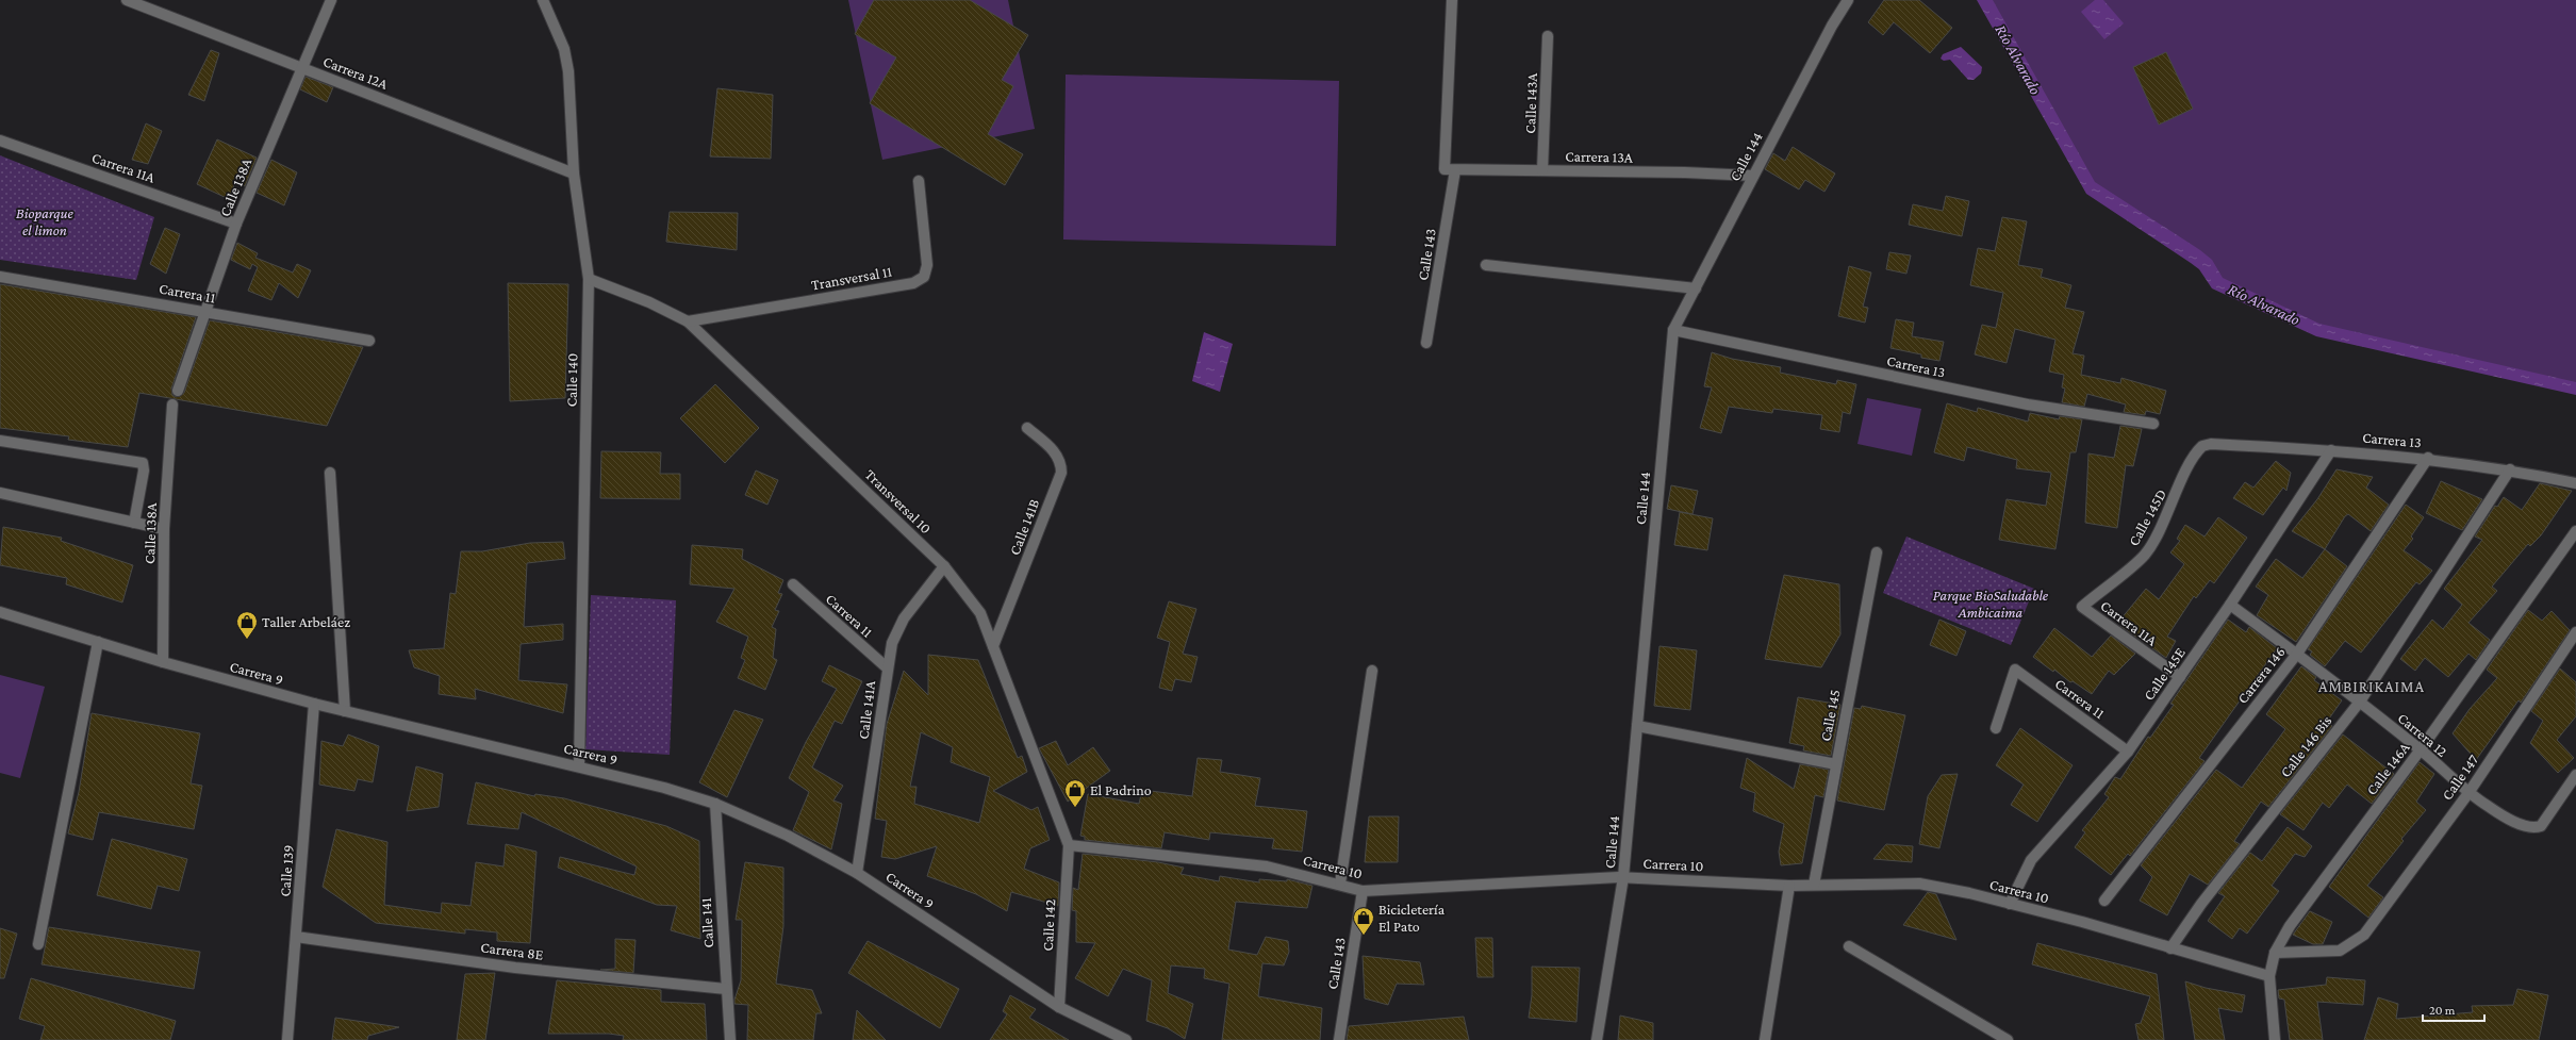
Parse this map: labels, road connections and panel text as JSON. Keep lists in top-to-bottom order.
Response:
{
  "streets": {
    "street": [
      "Carrera 12A",
      "Calle 143A",
      "Carrera 13A",
      "Calle 144",
      "Carrera 11A",
      "Calle 138A",
      "Calle 143",
      "Transversal 11",
      "Carrera 11",
      "Carrera 13",
      "Calle 140",
      "Transversal 10",
      "Calle 145D",
      "Calle 141B",
      "Carrera 9",
      "Calle 145E",
      "Carrera 146",
      "Calle 141A",
      "Calle 145",
      "Carrera 12",
      "Calle 146 Bis",
      "Calle 146A",
      "Calle 147",
      "Carrera 10",
      "Calle 139",
      "Calle 141",
      "Calle 142",
      "Carrera 8E"
    ]
  },
  "crossings": [
    ["Carrera 12A", "Calle 138A"],
    ["Carrera 12A", "Calle 140"],
    ["Calle 143A", "Carrera 13A"],
    ["Carrera 13A", "Calle 144"],
    ["Carrera 13A", "Calle 143"],
    ["Calle 144", "Carrera 13"],
    ["Calle 144", "Carrera 10"],
    ["Carrera 11A", "Calle 138A"],
    ["Carrera 11A", "Calle 145D"],
    ["Carrera 11A", "Calle 145E"],
    ["Calle 138A", "Carrera 11"],
    ["Calle 138A", "Carrera 9"],
    ["Calle 143", "Carrera 10"],
    ["Transversal 11", "Transversal 10"],
    ["Carrera 11", "Calle 145E"],
    ["Carrera 11", "Calle 141A"],
    ["Carrera 13", "Calle 145D"],
    ["Carrera 13", "Calle 145E"],
    ["Carrera 13", "Carrera 146"],
    ["Carrera 13", "Calle 146 Bis"],
    ["Calle 140", "Transversal 10"],
    ["Calle 140", "Carrera 9"],
    ["Transversal 10", "Calle 141B"],
    ["Transversal 10", "Calle 141A"],
    ["Transversal 10", "Carrera 10"],
    ["Transversal 10", "Calle 142"],
    ["Carrera 9", "Calle 141A"],
    ["Carrera 9", "Calle 139"],
    ["Carrera 9", "Calle 141"],
    ["Carrera 9", "Calle 142"],
    ["Calle 145E", "Carrera 12"],
    ["Calle 145E", "Carrera 10"],
    ["Carrera 146", "Carrera 12"],
    ["Calle 145", "Carrera 10"],
    ["Carrera 12", "Calle 146 Bis"],
    ["Carrera 12", "Calle 146A"],
    ["Carrera 12", "Calle 147"],
    ["Calle 146 Bis", "Carrera 10"],
    ["Calle 146A", "Calle 147"],
    ["Calle 146A", "Carrera 10"],
    ["Carrera 10", "Calle 142"],
    ["Calle 139", "Carrera 8E"],
    ["Calle 141", "Carrera 8E"]
  ],
  "districts": ["AMBIRIKAIMA"],
  "water": ["Río Alvarado"],
  "parks": ["Bioparque el limon", "Parque BioSaludable Ambicaima"],
  "places": {
    "shop": ["Taller Arbeláez", "El Padrino", "Bicicletería El Pato"]
  },
  "scale_bar": "20 m"
}
